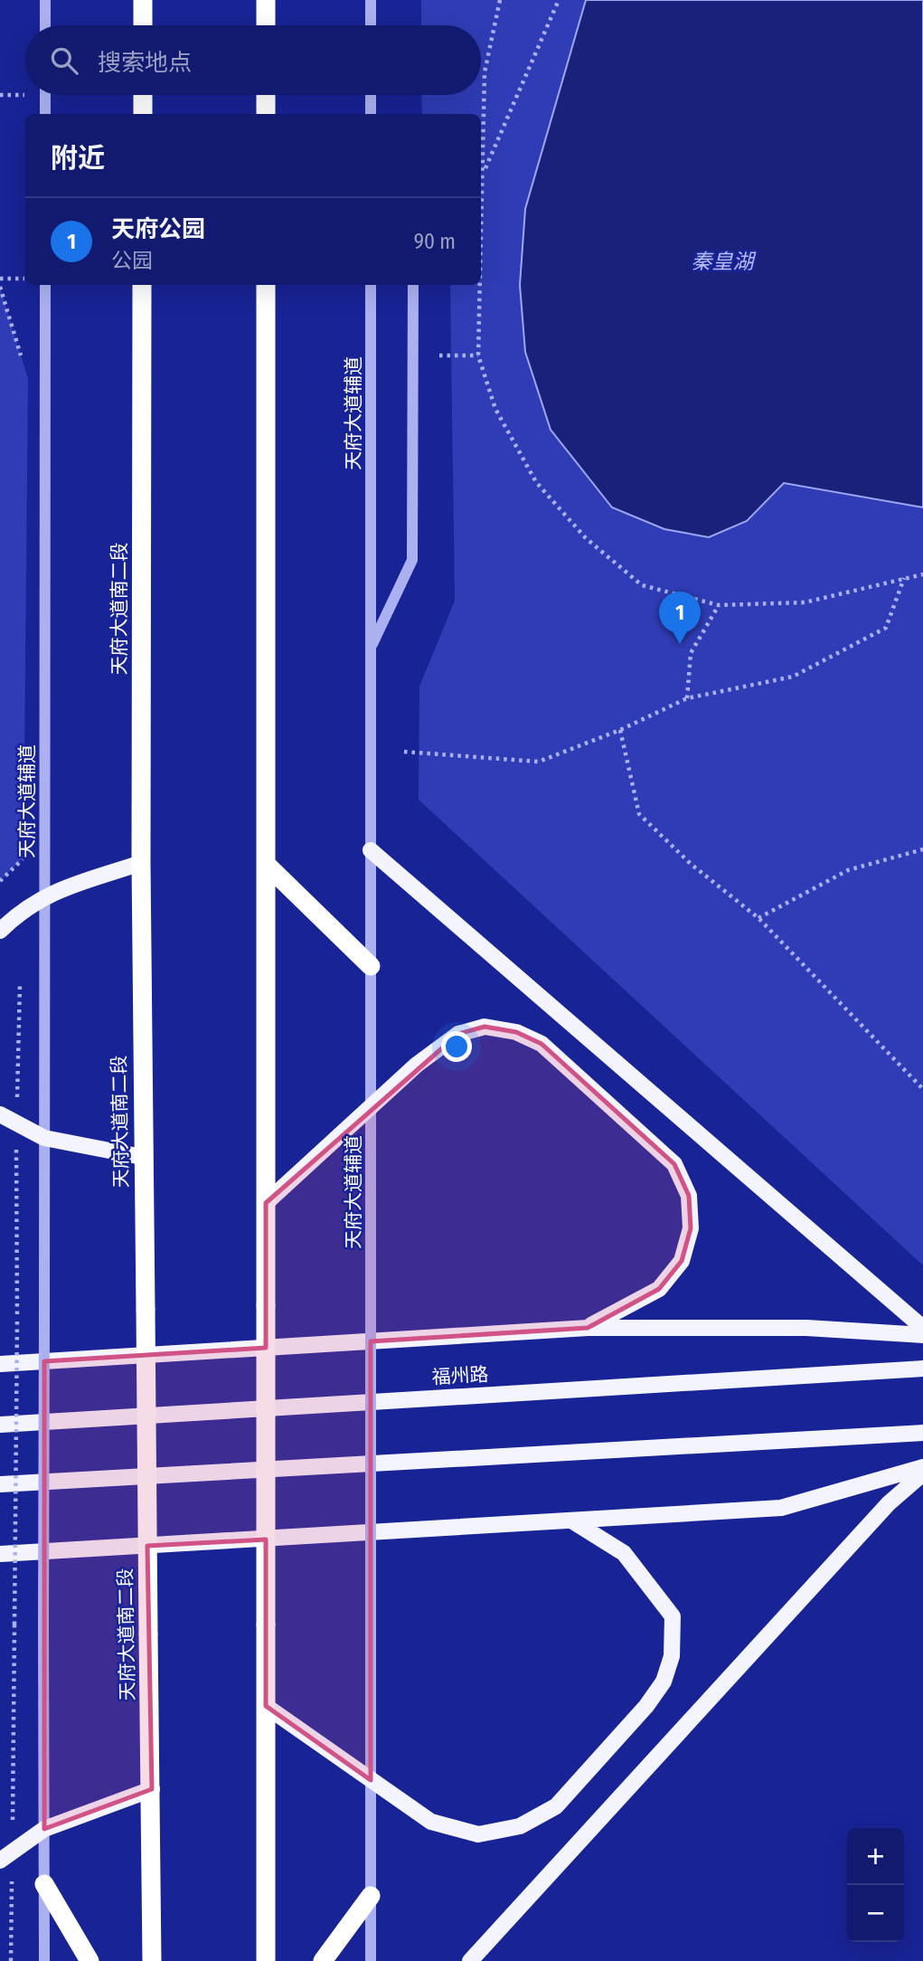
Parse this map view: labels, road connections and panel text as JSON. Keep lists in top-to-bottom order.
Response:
{
  "streets": {
    "highway": ["天府大道南二段"],
    "main road": ["福州路"],
    "street": ["天府大道辅道"]
  },
  "water": ["秦皇湖"],
  "page": {
    "search": "搜索地点",
    "heading": "附近",
    "list": [
      {
        "mark": "1",
        "name": "天府公园",
        "note": "公园",
        "value": "90 m"
      }
    ],
    "pins": "1",
    "map_buttons": ["+", "−"]
  }
}
